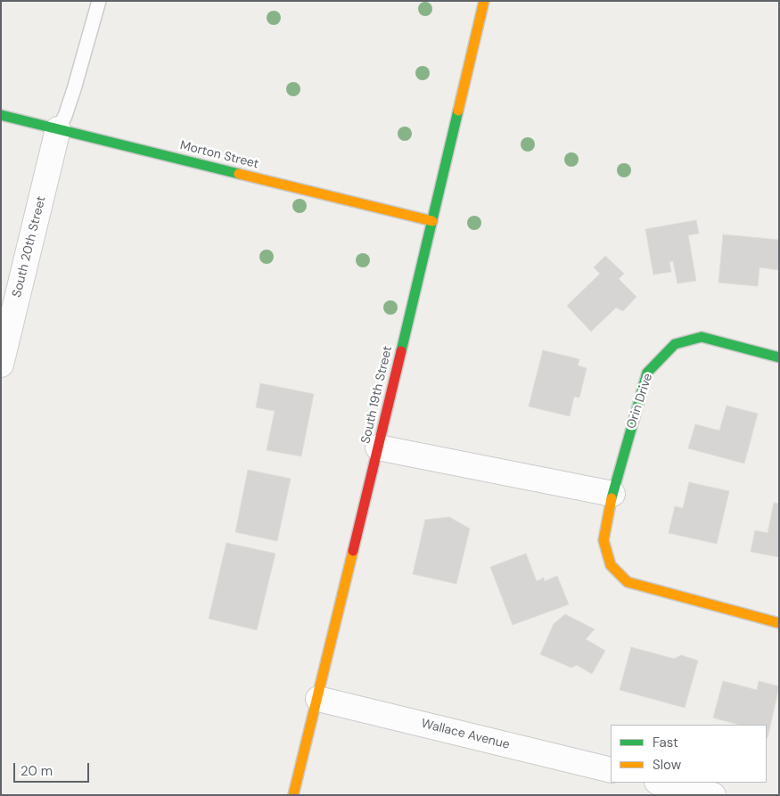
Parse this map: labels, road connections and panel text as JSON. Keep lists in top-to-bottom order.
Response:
{
  "streets": {
    "street": [
      "Morton Street",
      "South 20th Street",
      "South 19th Street",
      "Orin Drive",
      "Wallace Avenue"
    ]
  },
  "crossings": [
    ["Morton Street", "South 20th Street"],
    ["Morton Street", "South 19th Street"],
    ["South 19th Street", "Wallace Avenue"]
  ],
  "legend": ["Fast", "Slow"],
  "scale_bar": "20 m"
}
